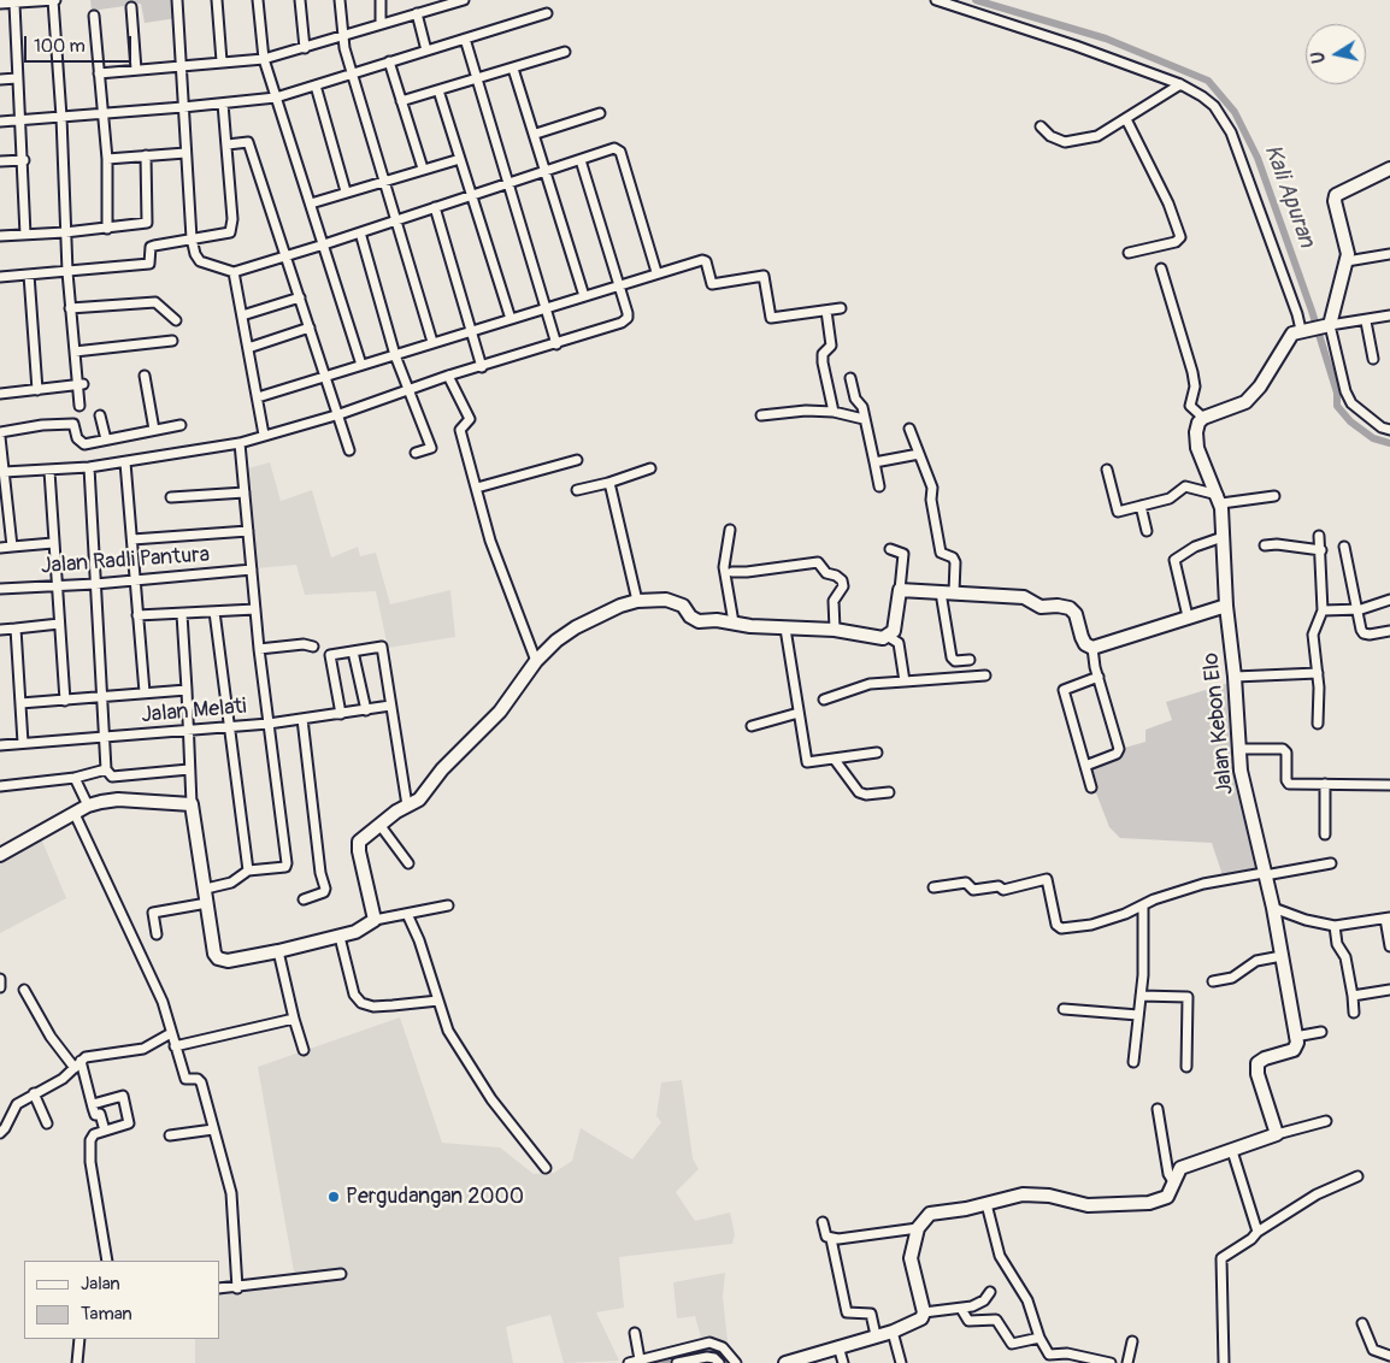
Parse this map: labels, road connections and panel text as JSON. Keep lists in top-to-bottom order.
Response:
{
  "streets": {
    "street": ["Jalan Radli Pantura", "Jalan Melati", "Jalan Kebon Elo"]
  },
  "water": ["Kali Apuran"],
  "places": ["Pergudangan 2000"],
  "legend": ["Jalan", "Taman"],
  "scale_bar": "100 m",
  "north": "left"
}
